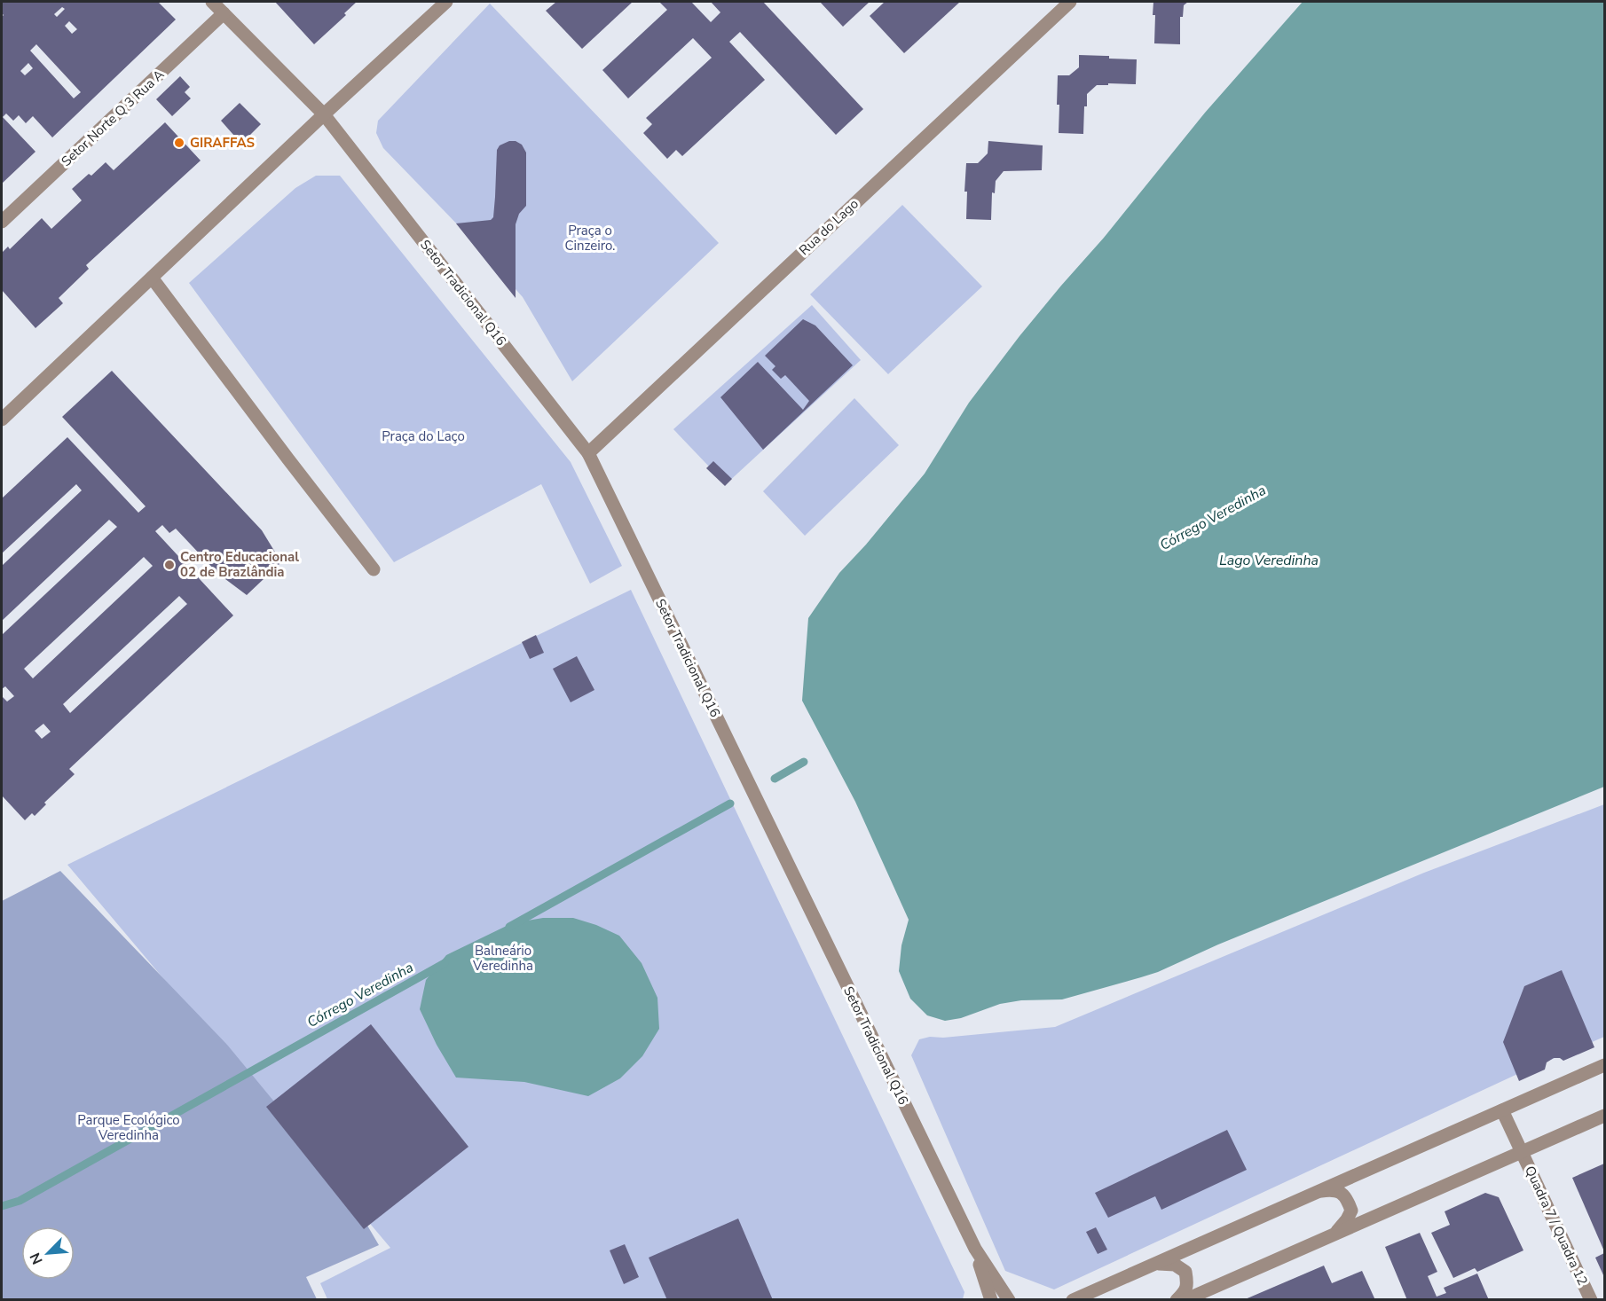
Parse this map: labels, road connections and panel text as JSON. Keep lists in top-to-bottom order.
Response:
{
  "streets": {
    "street": [
      "Setor Norte Q 3 Rua A",
      "Rua do Lago",
      "Setor Tradicional Q16",
      "Quadra 7 / Quadra 12"
    ]
  },
  "crossings": [
    ["Setor Norte Q 3 Rua A", "Setor Tradicional Q16"],
    ["Rua do Lago", "Setor Tradicional Q16"]
  ],
  "water": ["Córrego Veredinha", "Lago Veredinha"],
  "parks": [
    "Praça o Cinzeiro.",
    "Praça do Laço",
    "Balneário Veredinha",
    "Parque Ecológico Veredinha"
  ],
  "places": ["GIRAFFAS", "Centro Educacional 02 de Brazlândia"],
  "north": "bottom left"
}
